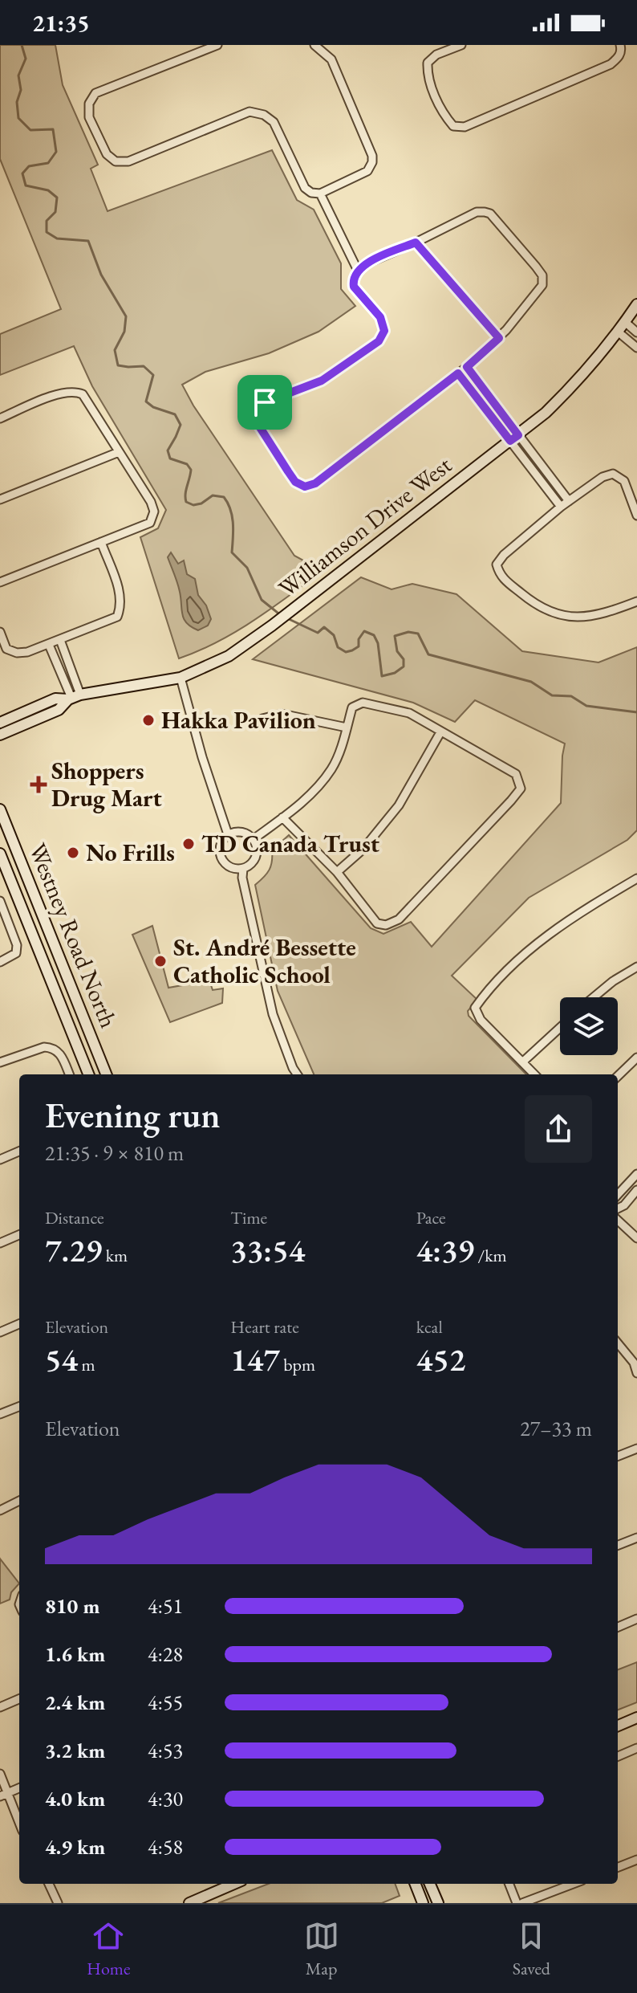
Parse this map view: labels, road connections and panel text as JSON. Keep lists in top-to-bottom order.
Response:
{
  "streets": {
    "street": ["Williamson Drive West", "Westney Road North"]
  },
  "places": {
    "other": [
      "Hakka Pavilion",
      "TD Canada Trust",
      "No Frills",
      "St. André Bessette Catholic School"
    ],
    "health": ["Shoppers Drug Mart"]
  },
  "page": {
    "status": "21:35",
    "heading": ["Evening run", "21:35 · 9 × 810 m"],
    "stats": [
      ["Distance", "7.29 km"],
      ["Time", "33:54"],
      ["Pace", "4:39 /km"],
      ["Elevation", "54 m"],
      ["Heart rate", "147 bpm"],
      ["kcal", "452"]
    ],
    "chart": ["Elevation", "27–33 m"],
    "list": [
      {
        "name": "810 m",
        "note": "4:51"
      },
      {
        "name": "1.6 km",
        "note": "4:28"
      },
      {
        "name": "2.4 km",
        "note": "4:55"
      },
      {
        "name": "3.2 km",
        "note": "4:53"
      },
      {
        "name": "4.0 km",
        "note": "4:30"
      },
      {
        "name": "4.9 km",
        "note": "4:58"
      }
    ],
    "tabs": ["Home", "Map", "Saved"]
  }
}
